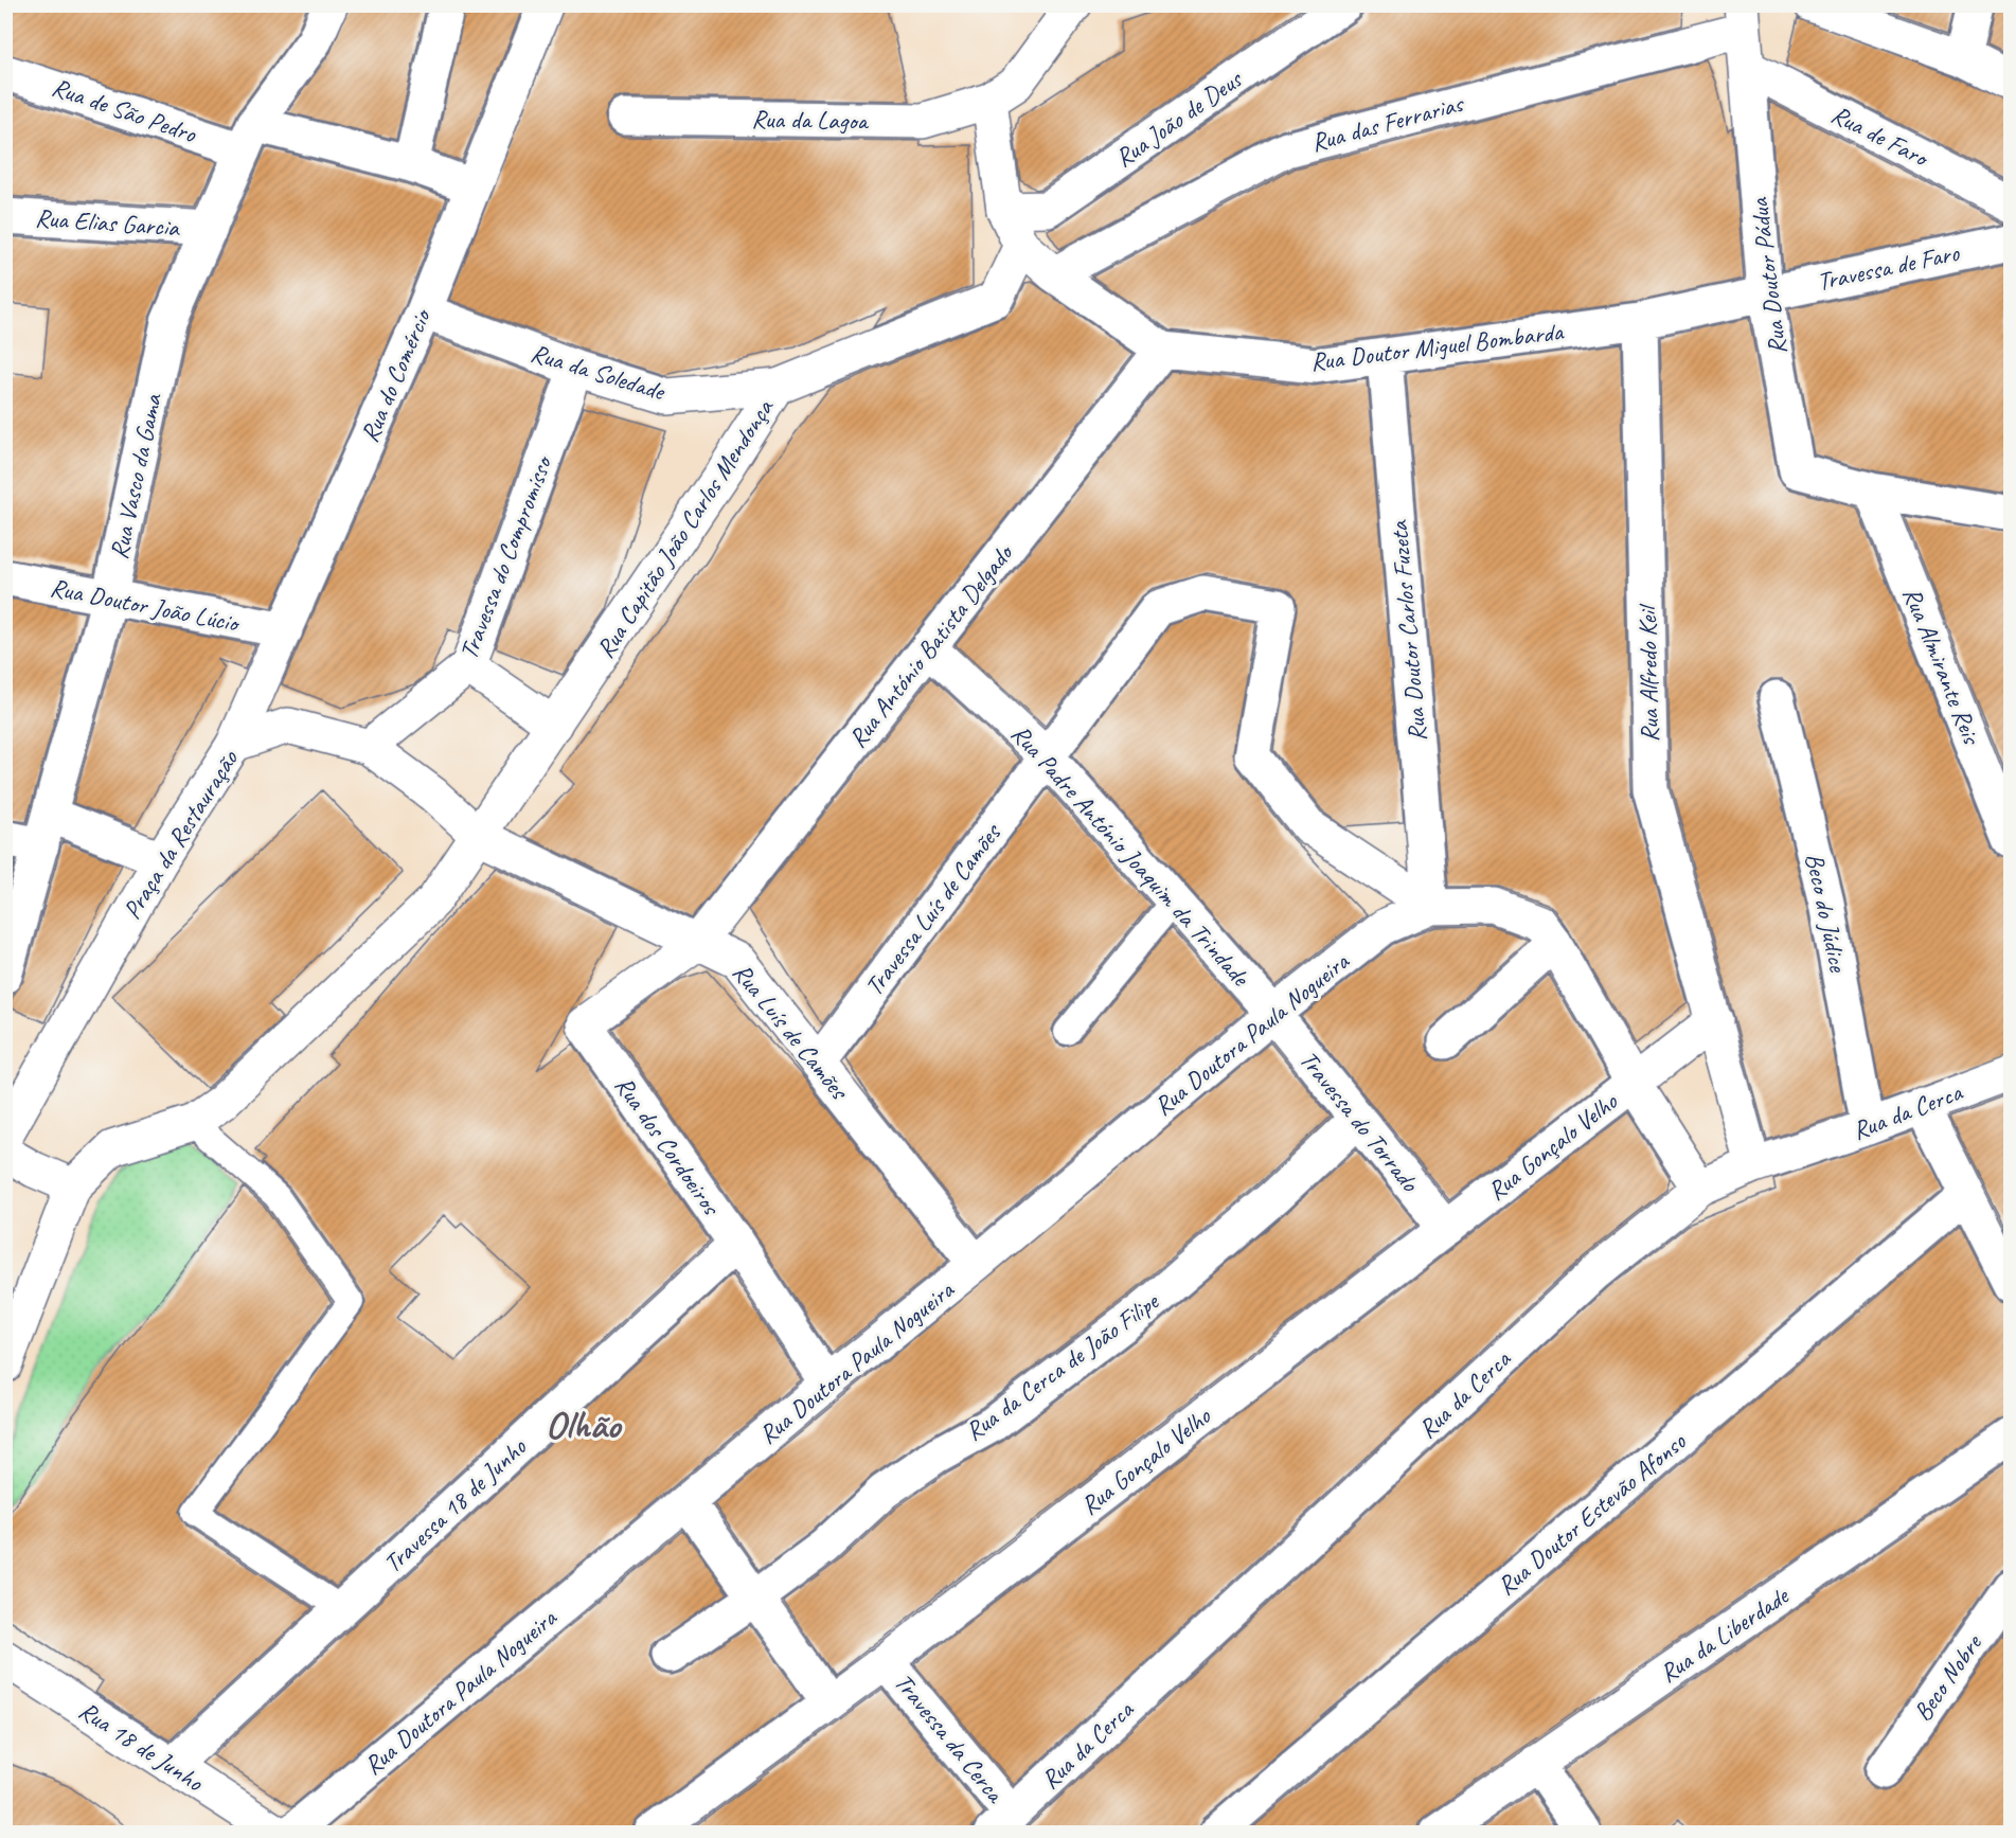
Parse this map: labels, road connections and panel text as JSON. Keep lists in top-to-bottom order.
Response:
{
  "streets": {
    "street": [
      "Rua de São Pedro",
      "Rua João de Deus",
      "Rua da Lagoa",
      "Rua das Ferrarias",
      "Rua de Faro",
      "Rua Elias Garcia",
      "Travessa de Faro",
      "Rua Doutor Pádua",
      "Rua Doutor Miguel Bombarda",
      "Rua da Soledade",
      "Rua do Comércio",
      "Rua Vasco da Gama",
      "Rua Capitão João Carlos Mendonça",
      "Travessa do Compromisso",
      "Rua Doutor João Lúcio",
      "Rua Doutor Carlos Fuzeta",
      "Rua António Batista Delgado",
      "Rua Almirante Reis",
      "Rua Alfredo Keil",
      "Praça da Restauração",
      "Rua Padre António Joaquim da Trindade",
      "Travessa Luís de Camões",
      "Beco do Júdice",
      "Rua Luís de Camões",
      "Rua Doutora Paula Nogueira",
      "Rua da Cerca",
      "Travessa do Torrado",
      "Rua dos Cordoeiros",
      "Rua Gonçalo Velho",
      "Rua da Cerca de João Filipe",
      "Travessa 18 de Junho",
      "Rua Doutor Estevão Afonso",
      "Rua da Liberdade",
      "Beco Nobre",
      "Travessa da Cerca",
      "Rua 18 de Junho"
    ]
  },
  "crossings": [
    ["Rua de São Pedro", "Rua do Comércio"],
    ["Rua de São Pedro", "Rua Vasco da Gama"],
    ["Rua João de Deus", "Rua Doutor Miguel Bombarda"],
    ["Rua da Lagoa", "Rua Doutor Miguel Bombarda"],
    ["Rua das Ferrarias", "Rua Doutor Pádua"],
    ["Rua das Ferrarias", "Rua Doutor Miguel Bombarda"],
    ["Rua de Faro", "Rua Doutor Pádua"],
    ["Rua Elias Garcia", "Rua Vasco da Gama"],
    ["Travessa de Faro", "Rua Doutor Pádua"],
    ["Travessa de Faro", "Rua Doutor Miguel Bombarda"],
    ["Rua Doutor Pádua", "Rua Doutor Miguel Bombarda"],
    ["Rua Doutor Pádua", "Rua Almirante Reis"],
    ["Rua Doutor Miguel Bombarda", "Rua Capitão João Carlos Mendonça"],
    ["Rua Doutor Miguel Bombarda", "Rua Doutor Carlos Fuzeta"],
    ["Rua Doutor Miguel Bombarda", "Rua António Batista Delgado"],
    ["Rua Doutor Miguel Bombarda", "Rua Alfredo Keil"],
    ["Rua da Soledade", "Rua do Comércio"],
    ["Rua da Soledade", "Rua Capitão João Carlos Mendonça"],
    ["Rua da Soledade", "Travessa do Compromisso"],
    ["Rua do Comércio", "Rua Doutor João Lúcio"],
    ["Rua do Comércio", "Praça da Restauração"],
    ["Rua Vasco da Gama", "Rua Doutor João Lúcio"],
    ["Travessa do Compromisso", "Praça da Restauração"],
    ["Rua Doutor Carlos Fuzeta", "Travessa Luís de Camões"],
    ["Rua Doutor Carlos Fuzeta", "Rua Doutora Paula Nogueira"],
    ["Rua António Batista Delgado", "Rua Padre António Joaquim da Trindade"],
    ["Rua António Batista Delgado", "Rua Luís de Camões"],
    ["Rua António Batista Delgado", "Rua dos Cordoeiros"],
    ["Rua Alfredo Keil", "Rua da Cerca"],
    ["Rua Alfredo Keil", "Rua Gonçalo Velho"],
    ["Praça da Restauração", "Rua Luís de Camões"],
    ["Rua Padre António Joaquim da Trindade", "Travessa Luís de Camões"],
    ["Rua Padre António Joaquim da Trindade", "Rua Doutora Paula Nogueira"],
    ["Rua Padre António Joaquim da Trindade", "Travessa do Torrado"],
    ["Travessa Luís de Camões", "Rua Luís de Camões"],
    ["Travessa Luís de Camões", "Rua Doutora Paula Nogueira"],
    ["Beco do Júdice", "Rua da Cerca"],
    ["Rua Luís de Camões", "Rua Doutora Paula Nogueira"],
    ["Rua Luís de Camões", "Rua dos Cordoeiros"],
    ["Rua Doutora Paula Nogueira", "Travessa do Torrado"],
    ["Rua Doutora Paula Nogueira", "Rua dos Cordoeiros"],
    ["Rua da Cerca", "Travessa da Cerca"],
    ["Travessa do Torrado", "Rua Gonçalo Velho"],
    ["Travessa do Torrado", "Rua da Cerca de João Filipe"],
    ["Rua dos Cordoeiros", "Travessa 18 de Junho"],
    ["Rua Gonçalo Velho", "Travessa da Cerca"],
    ["Travessa 18 de Junho", "Rua 18 de Junho"]
  ],
  "districts": ["Olhão"]
}
